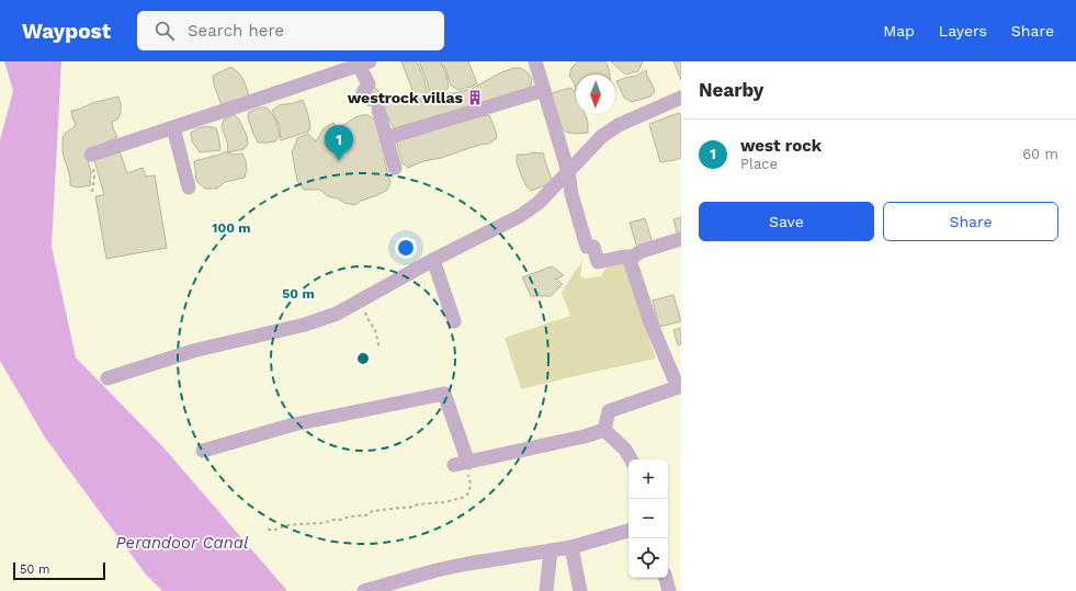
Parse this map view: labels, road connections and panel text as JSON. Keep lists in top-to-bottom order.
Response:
{
  "water": ["Perandoor Canal"],
  "places": {
    "building": ["westrock villas"]
  },
  "scale_bar": "50 m",
  "north": "bottom",
  "page": {
    "header": "Waypost",
    "search": "Search here",
    "nav": ["Map", "Layers", "Share"],
    "heading": "Nearby",
    "list": [
      {
        "mark": "1",
        "name": "west rock",
        "note": "Place",
        "value": "60 m"
      }
    ],
    "pins": "1",
    "buttons": ["Save", "Share"],
    "map_buttons": ["+", "−"],
    "scale": "50 m"
  },
  "rings": ["100 m", "50 m"]
}
